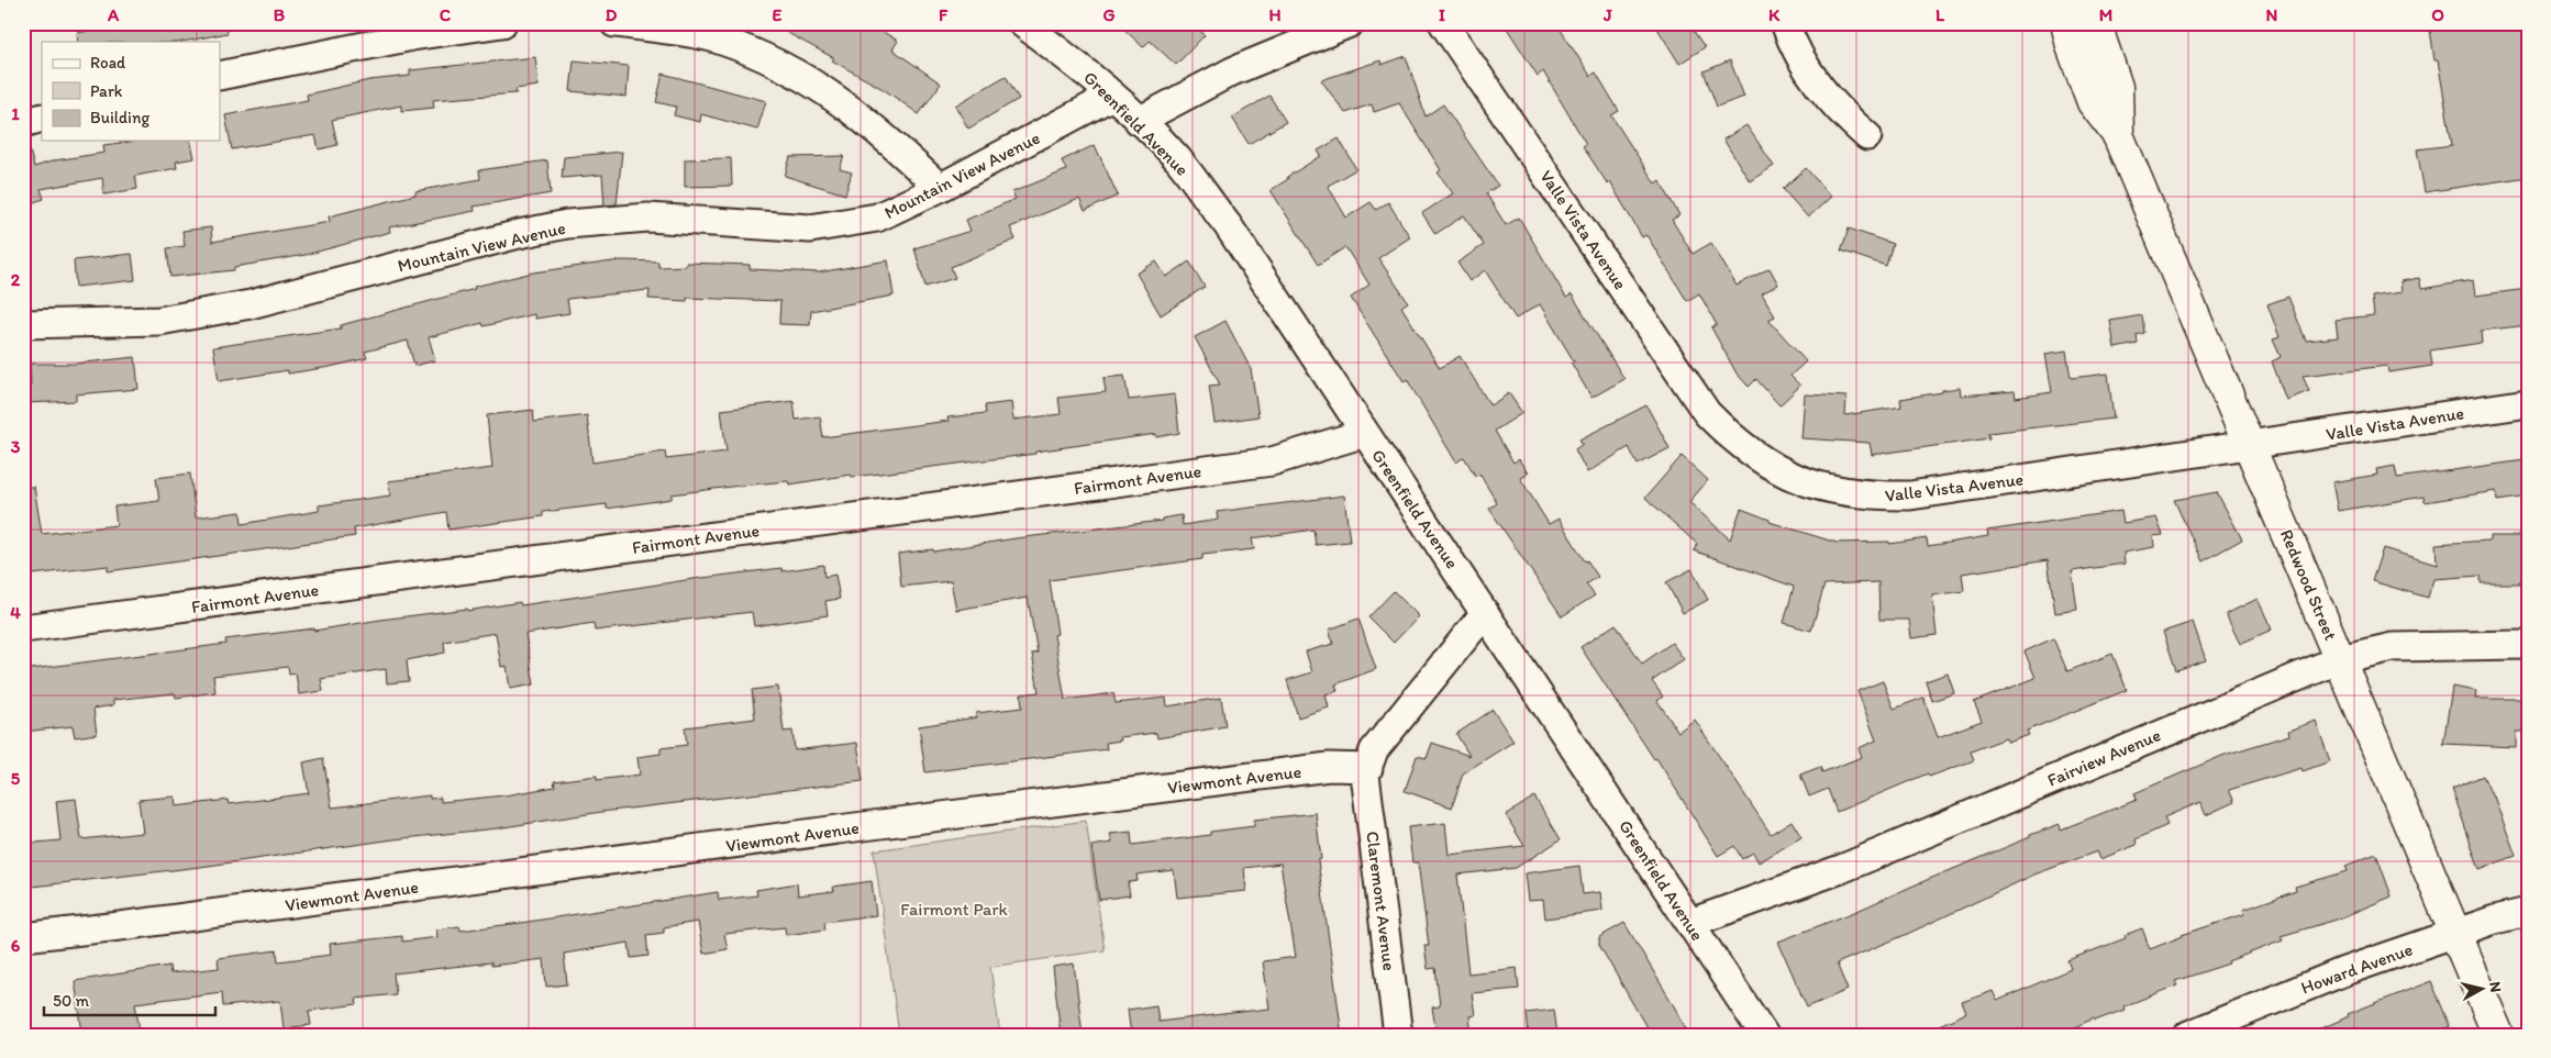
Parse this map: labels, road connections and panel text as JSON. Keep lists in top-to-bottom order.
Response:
{
  "streets": {
    "main road": ["Redwood Street"],
    "street": [
      "Greenfield Avenue",
      "Mountain View Avenue",
      "Valle Vista Avenue",
      "Fairmont Avenue",
      "Fairview Avenue",
      "Viewmont Avenue",
      "Claremont Avenue",
      "Howard Avenue"
    ]
  },
  "crossings": [
    ["Greenfield Avenue", "Mountain View Avenue"],
    ["Greenfield Avenue", "Fairmont Avenue"],
    ["Greenfield Avenue", "Fairview Avenue"],
    ["Valle Vista Avenue", "Redwood Street"],
    ["Redwood Street", "Fairview Avenue"],
    ["Redwood Street", "Howard Avenue"],
    ["Viewmont Avenue", "Claremont Avenue"]
  ],
  "parks": ["Fairmont Park"],
  "legend": ["Road", "Park", "Building"],
  "scale_bar": "50 m",
  "north": "right",
  "grid": {
    "columns": [
      "A",
      "B",
      "C",
      "D",
      "E",
      "F",
      "G",
      "H",
      "I",
      "J",
      "K",
      "L",
      "M",
      "N",
      "O"
    ],
    "rows": [
      "1",
      "2",
      "3",
      "4",
      "5",
      "6"
    ]
  }
}
